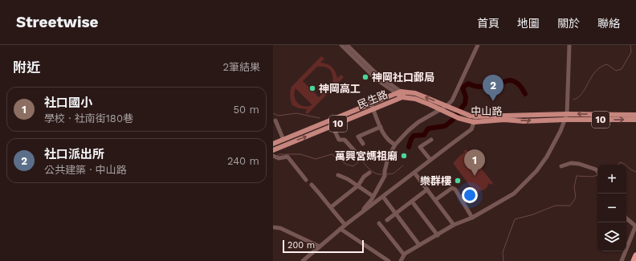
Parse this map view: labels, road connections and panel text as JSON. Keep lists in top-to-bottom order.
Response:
{
  "streets": {
    "main road": ["民生路", "中山路", "10"]
  },
  "crossings": [
    ["民生路", "中山路"]
  ],
  "places": [
    "神岡社口郵局",
    "神岡高工",
    "萬興宮媽祖廟",
    "樂群樓"
  ],
  "scale_bar": "200 m",
  "page": {
    "header": "Streetwise",
    "nav": [
      "首頁",
      "地圖",
      "關於",
      "聯絡"
    ],
    "heading": ["附近", "2筆結果"],
    "pins": ["2", "1"],
    "list": [
      {
        "mark": "1",
        "name": "社口國小",
        "note": "學校 · 社南街180巷",
        "value": "50 m"
      },
      {
        "mark": "2",
        "name": "社口派出所",
        "note": "公共建築 · 中山路",
        "value": "240 m"
      }
    ],
    "map_buttons": ["+", "−"],
    "scale": "200 m"
  }
}
